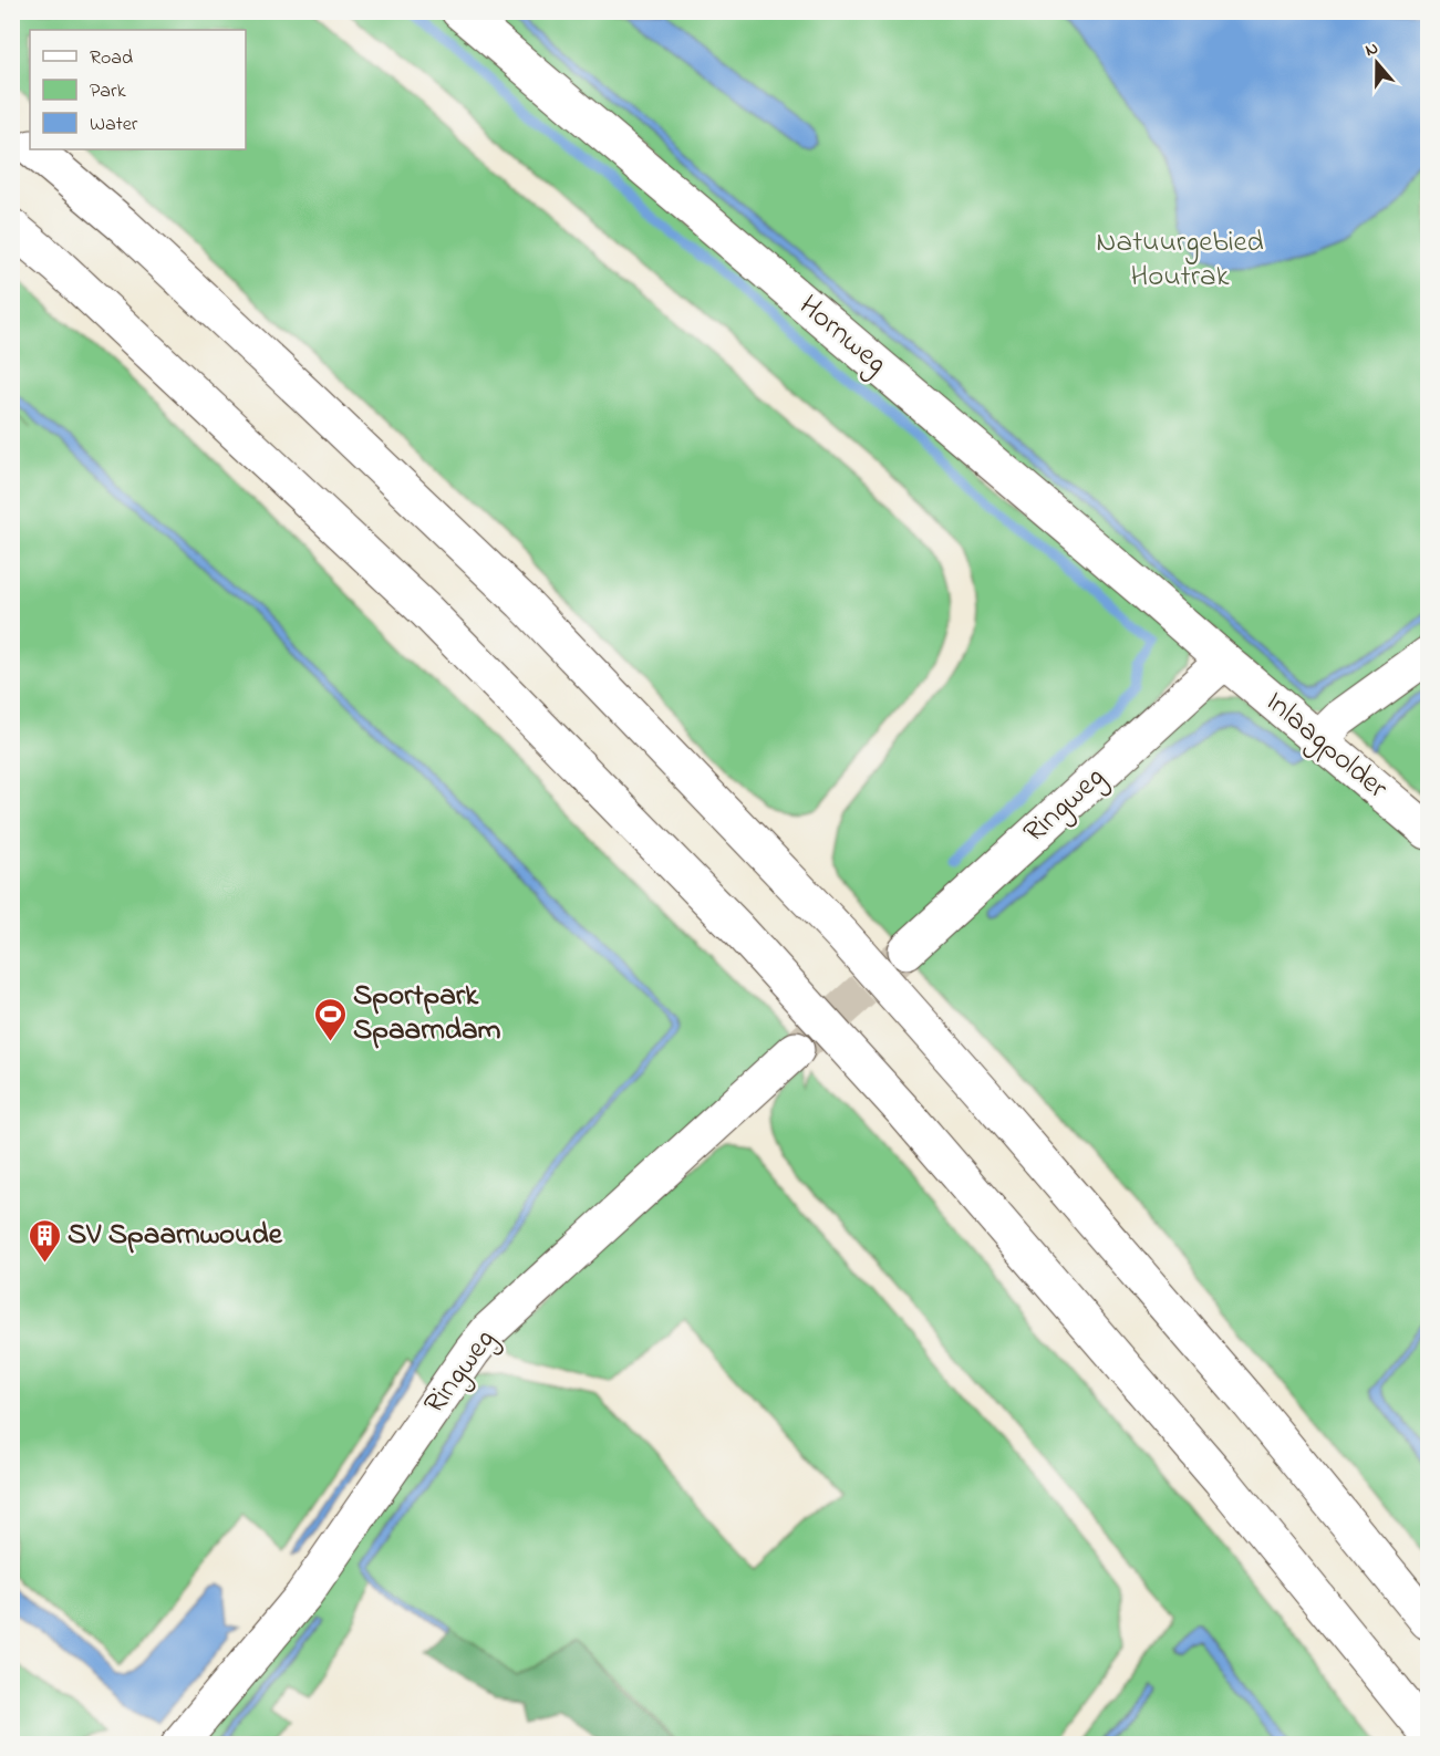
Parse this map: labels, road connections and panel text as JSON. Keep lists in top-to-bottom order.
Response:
{
  "streets": {
    "main road": ["Hornweg", "Inlaagpolder", "Ringweg"]
  },
  "crossings": [
    ["Hornweg", "Inlaagpolder"],
    ["Hornweg", "Ringweg"],
    ["Inlaagpolder", "Ringweg"]
  ],
  "parks": ["Natuurgebied Houtrak"],
  "places": {
    "sports": ["Sportpark Spaarndam"],
    "building": ["SV Spaarnwoude"]
  },
  "legend": ["Road", "Park", "Water"],
  "north": "top"
}
